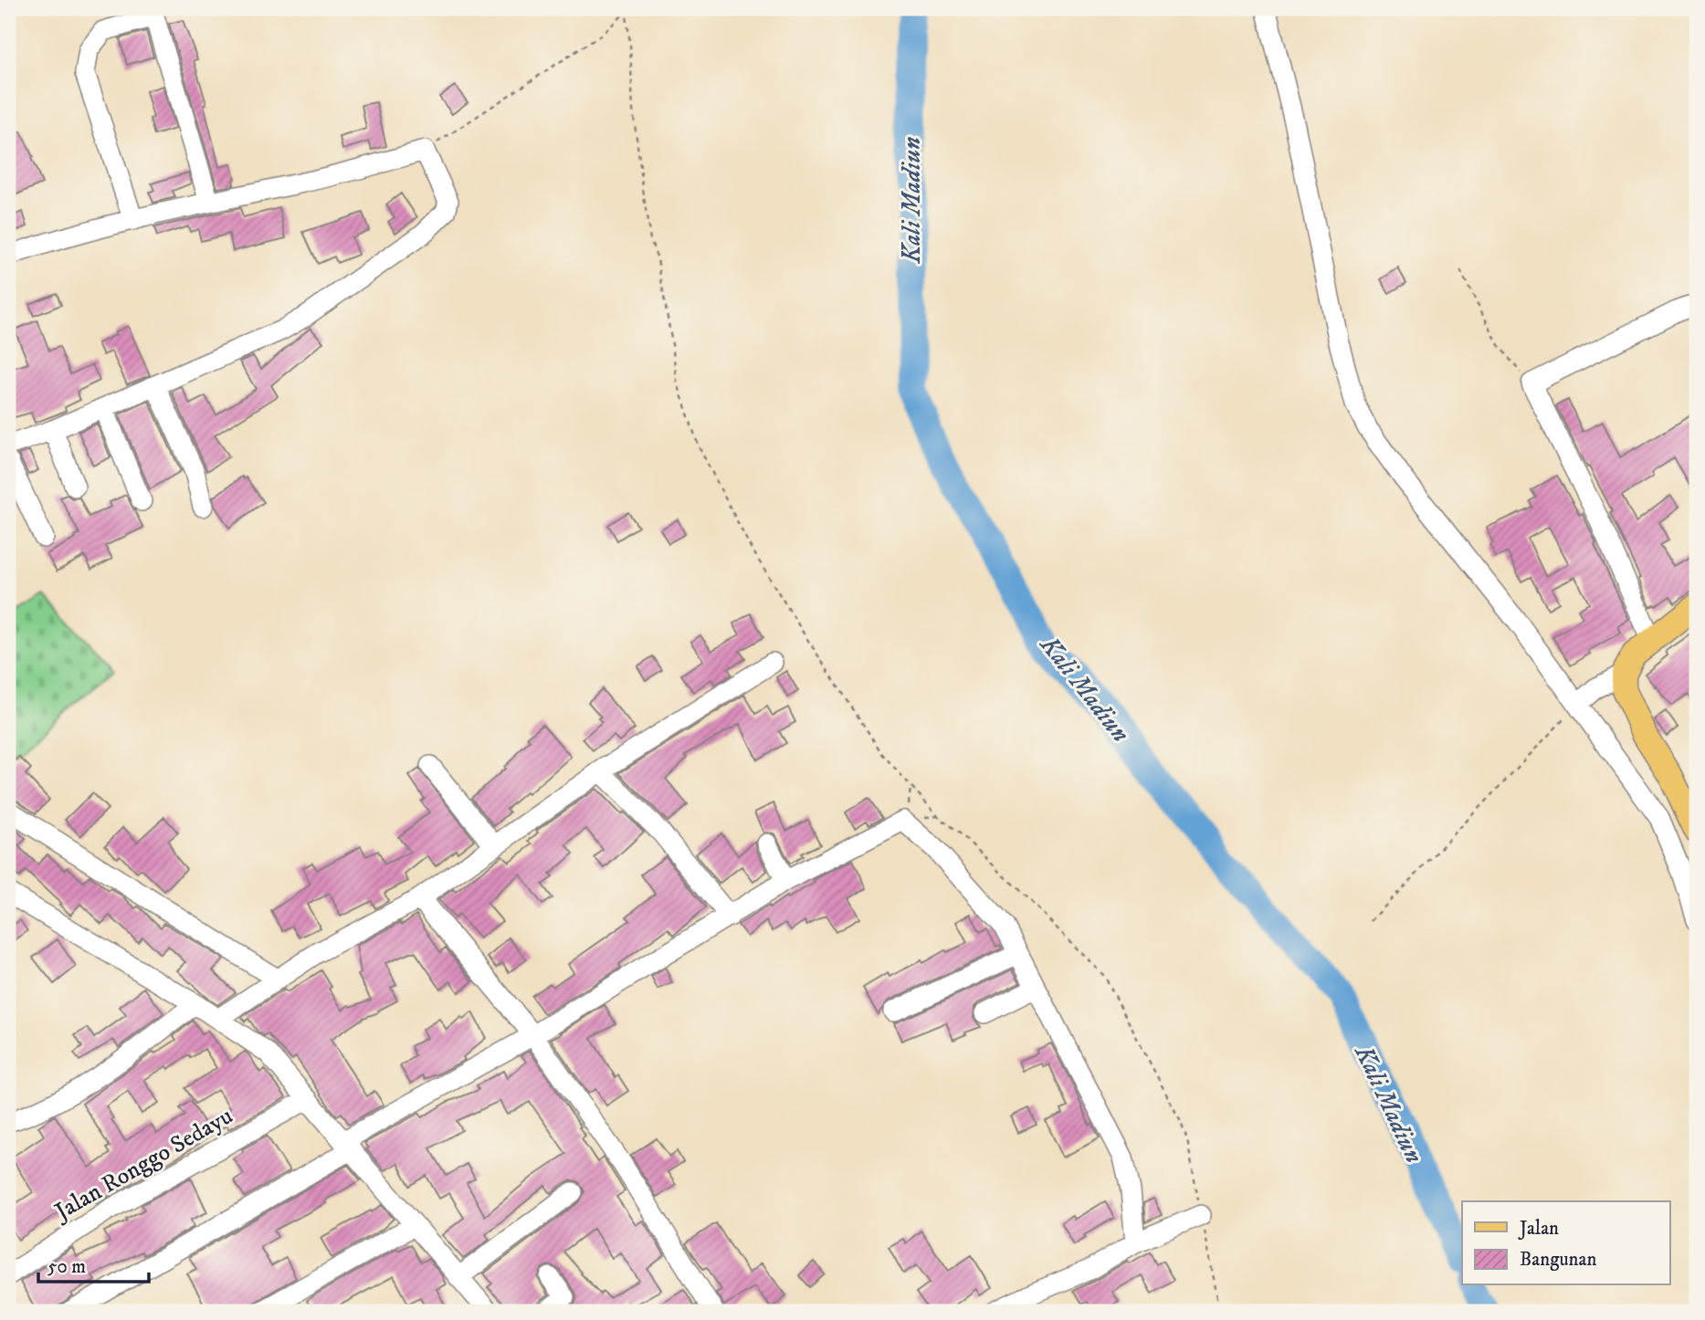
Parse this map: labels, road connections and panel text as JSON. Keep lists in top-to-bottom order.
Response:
{
  "streets": {
    "street": ["Jalan Ronggo Sedayu"]
  },
  "water": ["Kali Madiun"],
  "legend": ["Jalan", "Bangunan"],
  "scale_bar": "50 m"
}
